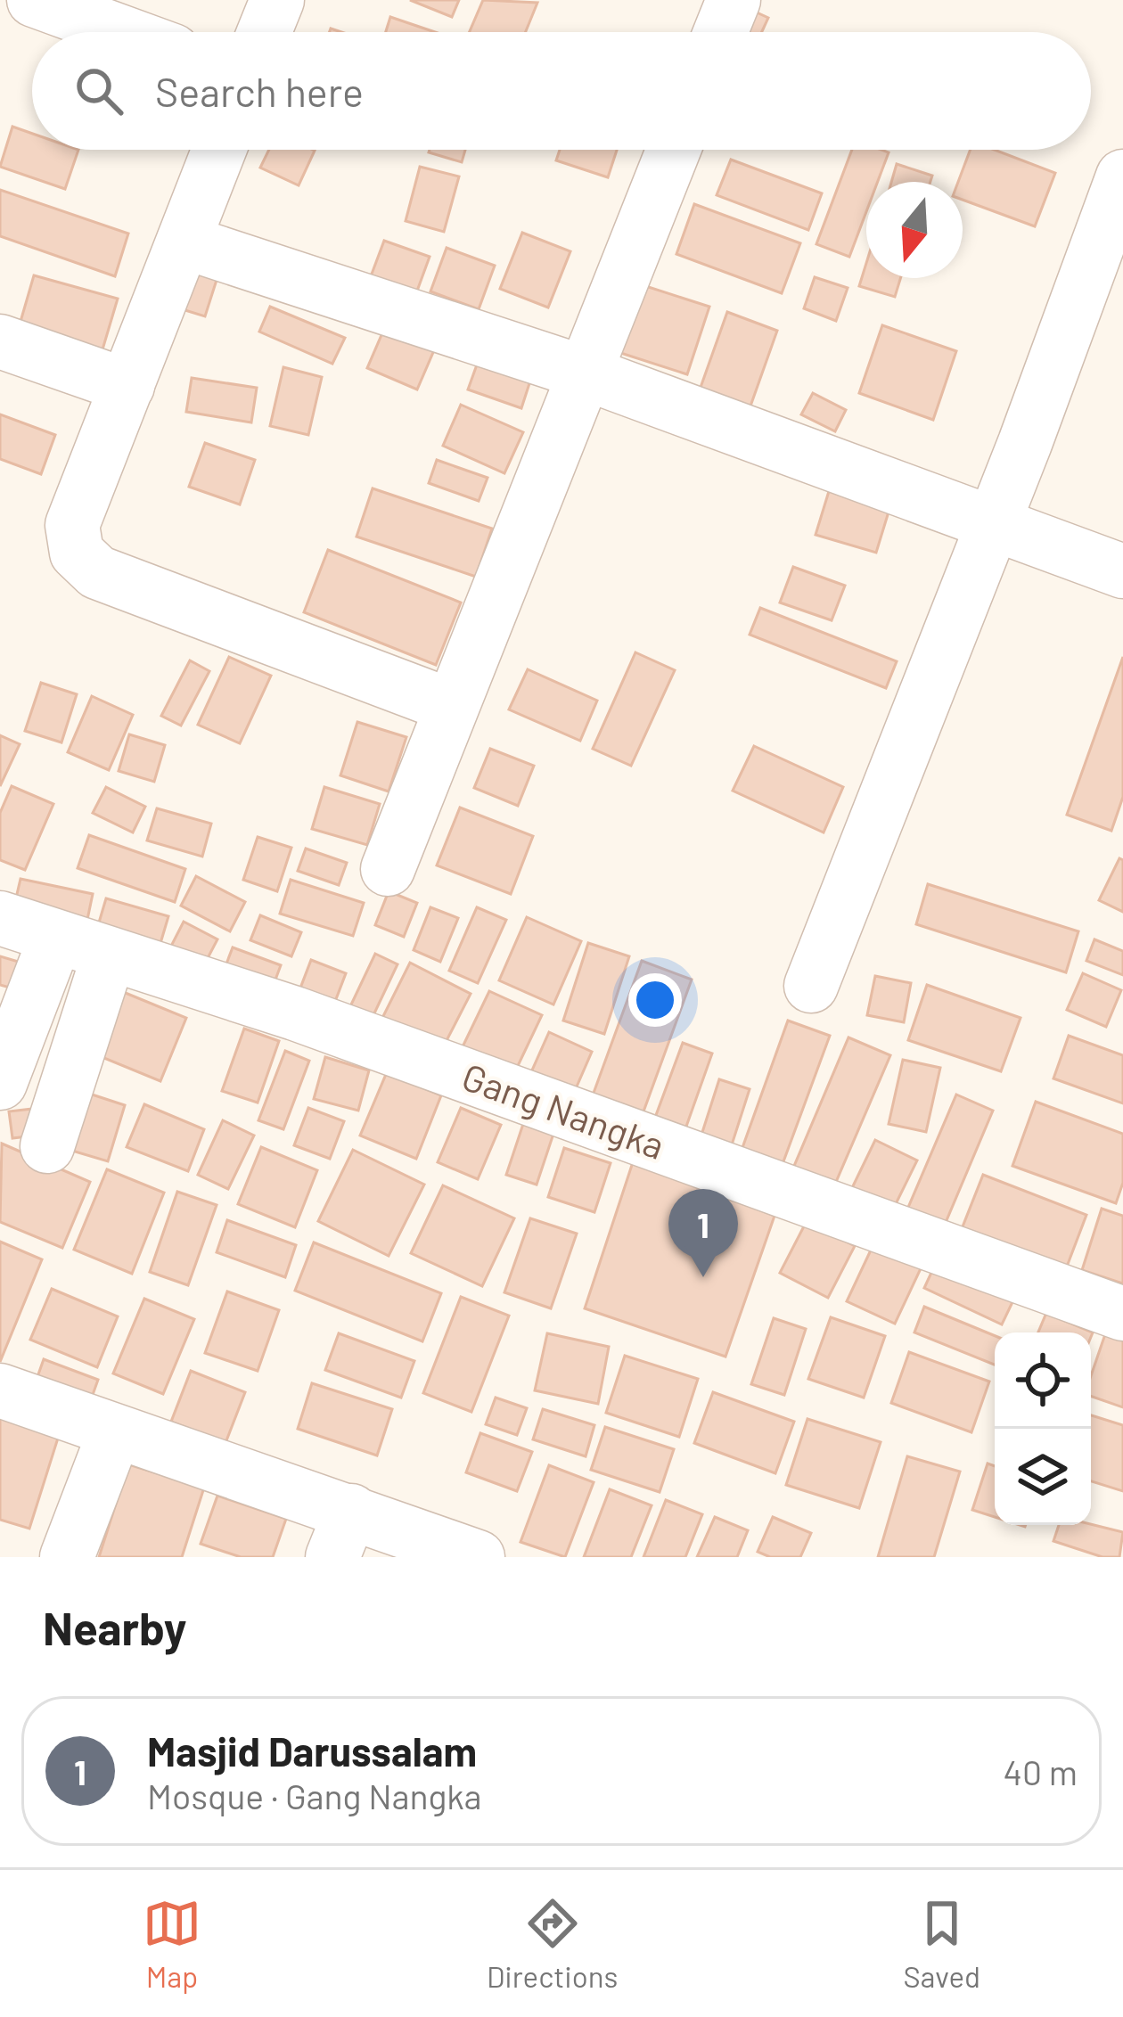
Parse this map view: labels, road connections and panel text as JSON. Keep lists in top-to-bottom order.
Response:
{
  "streets": {
    "street": ["Gang Nangka"]
  },
  "north": "bottom",
  "page": {
    "search": "Search here",
    "pins": "1",
    "heading": "Nearby",
    "list": [
      {
        "mark": "1",
        "name": "Masjid Darussalam",
        "note": "Mosque · Gang Nangka",
        "value": "40 m"
      }
    ],
    "nav": ["Map", "Directions", "Saved"]
  }
}
